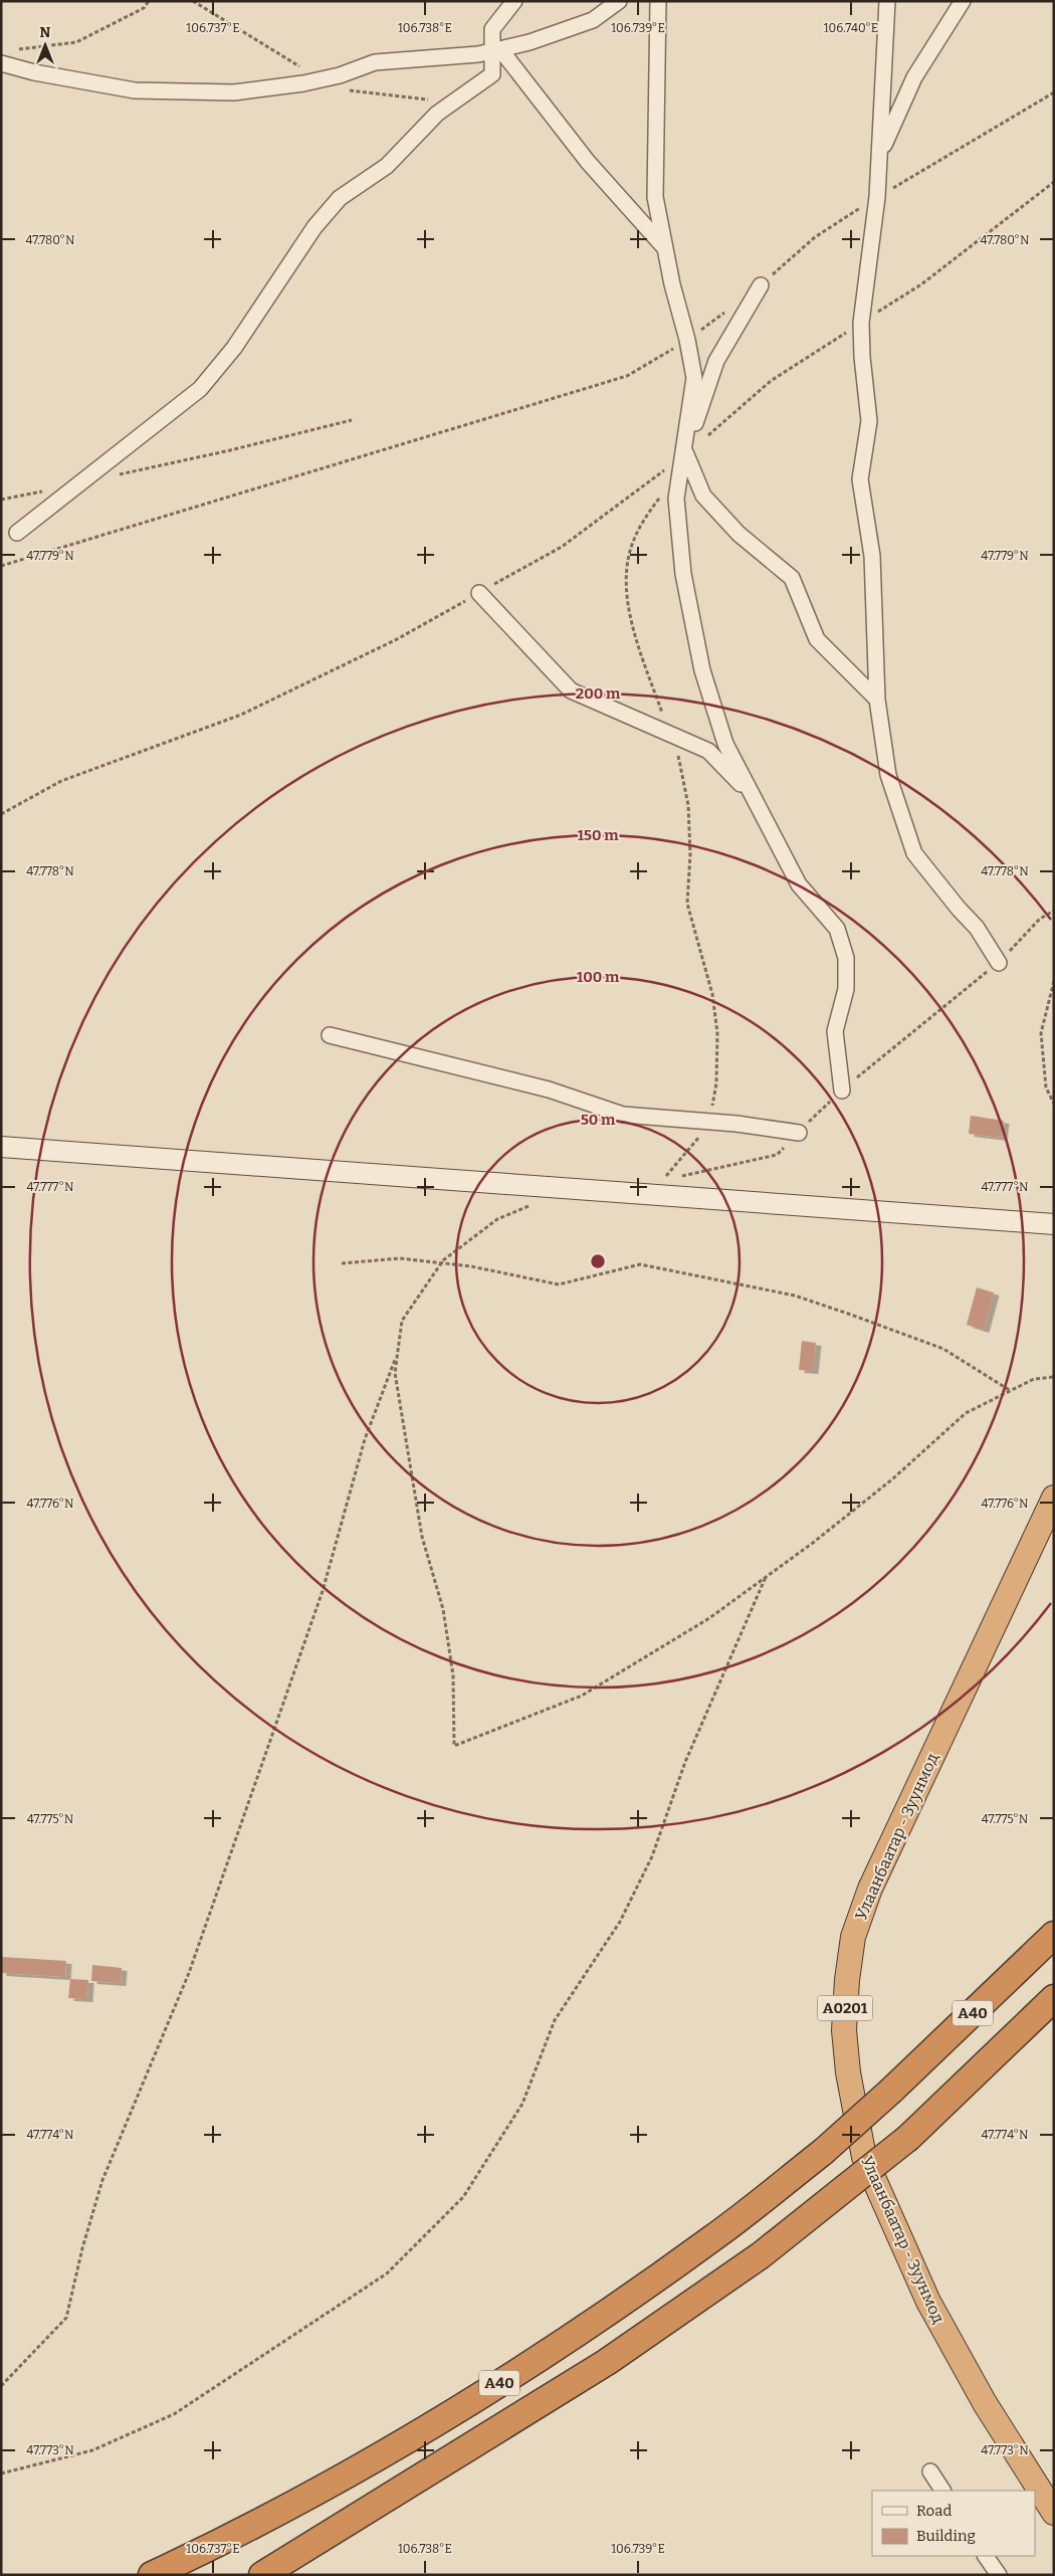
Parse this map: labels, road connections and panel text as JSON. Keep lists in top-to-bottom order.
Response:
{
  "streets": {
    "highway": ["Улаанбаатар - Зуунмод", "A0201", "A40"]
  },
  "legend": ["Road", "Building"],
  "north": "top",
  "coordinates": [
    "106.737°E",
    "106.738°E",
    "106.739°E",
    "106.740°E",
    "47.780°N",
    "47.779°N",
    "47.778°N",
    "47.777°N",
    "47.776°N",
    "47.775°N",
    "47.774°N",
    "47.773°N"
  ],
  "rings": [
    "200 m",
    "150 m",
    "100 m",
    "50 m"
  ]
}
